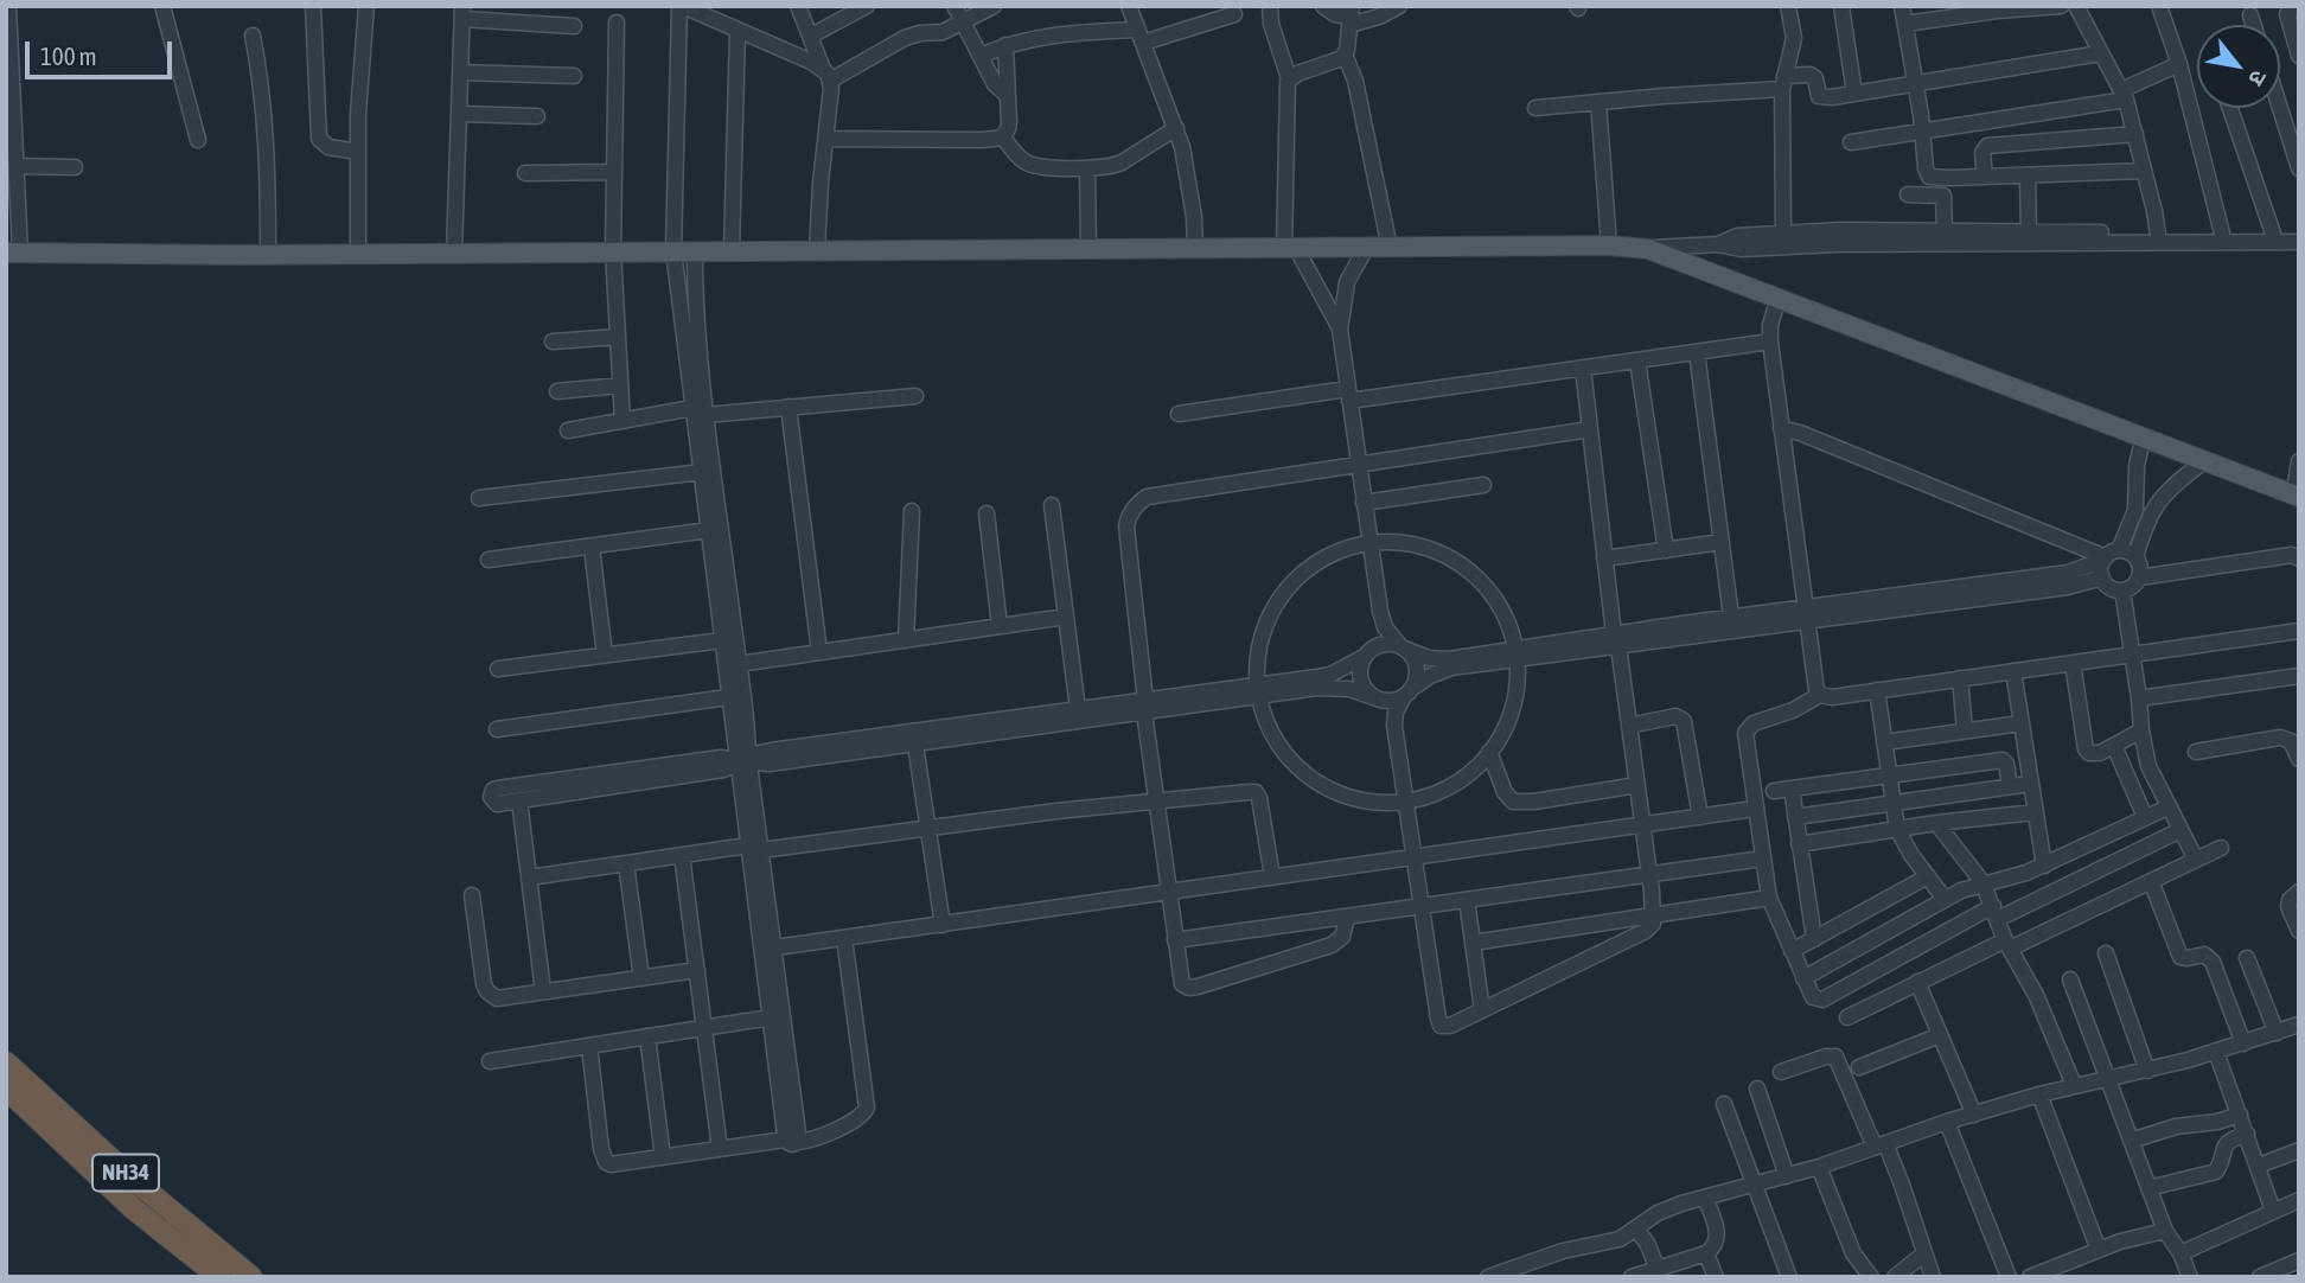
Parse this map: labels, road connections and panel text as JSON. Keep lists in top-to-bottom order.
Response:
{
  "streets": {
    "highway": ["NH34"]
  },
  "scale_bar": "100 m",
  "north": "bottom right"
}
